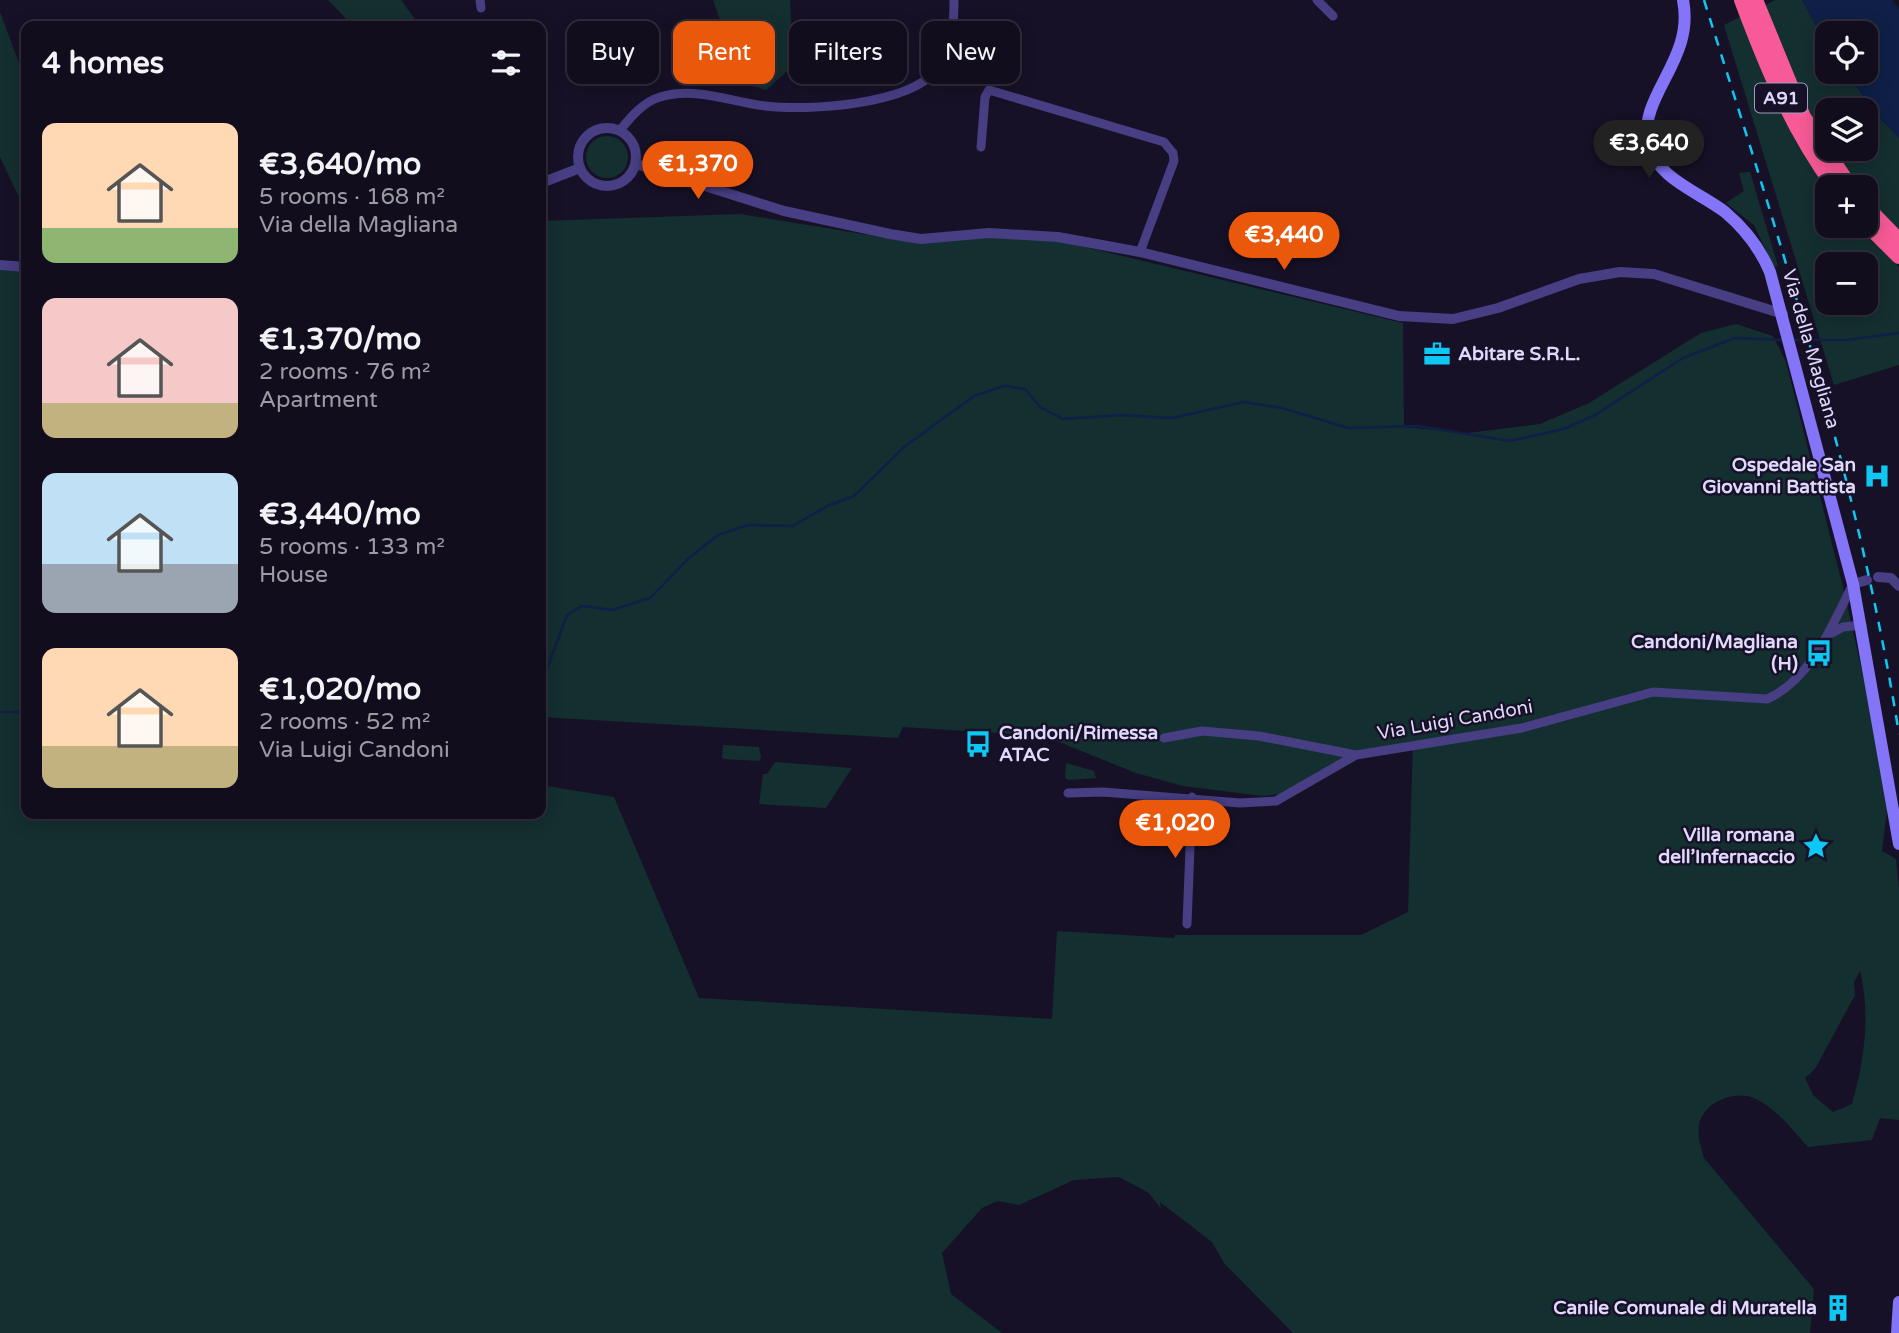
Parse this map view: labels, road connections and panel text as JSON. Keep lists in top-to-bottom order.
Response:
{
  "streets": {
    "highway": ["A91"],
    "main road": ["Via della Magliana"],
    "street": ["Via Luigi Candoni"]
  },
  "crossings": [
    ["Via della Magliana", "Via Luigi Candoni"]
  ],
  "places": {
    "office": ["Abitare S.R.L."],
    "hospital": ["Ospedale San Giovanni Battista"],
    "bus stop": ["Candoni/Magliana (H)", "Candoni/Rimessa ATAC"],
    "place": ["Villa romana dell’Infernaccio"],
    "building": ["Canile Comunale di Muratella"]
  },
  "page": {
    "map_buttons": ["+", "−"],
    "chip": [
      "Buy",
      "Rent",
      "Filters",
      "New"
    ],
    "heading": "4 homes",
    "list": [
      {
        "name": "€3,640/mo",
        "note": "5 rooms · 168 m² · Via della Magliana"
      },
      {
        "name": "€1,370/mo",
        "note": "2 rooms · 76 m² · Apartment"
      },
      {
        "name": "€3,440/mo",
        "note": "5 rooms · 133 m² · House"
      },
      {
        "name": "€1,020/mo",
        "note": "2 rooms · 52 m² · Via Luigi Candoni"
      }
    ],
    "price": [
      "€3,640",
      "€1,370",
      "€3,440",
      "€1,020"
    ]
  }
}
